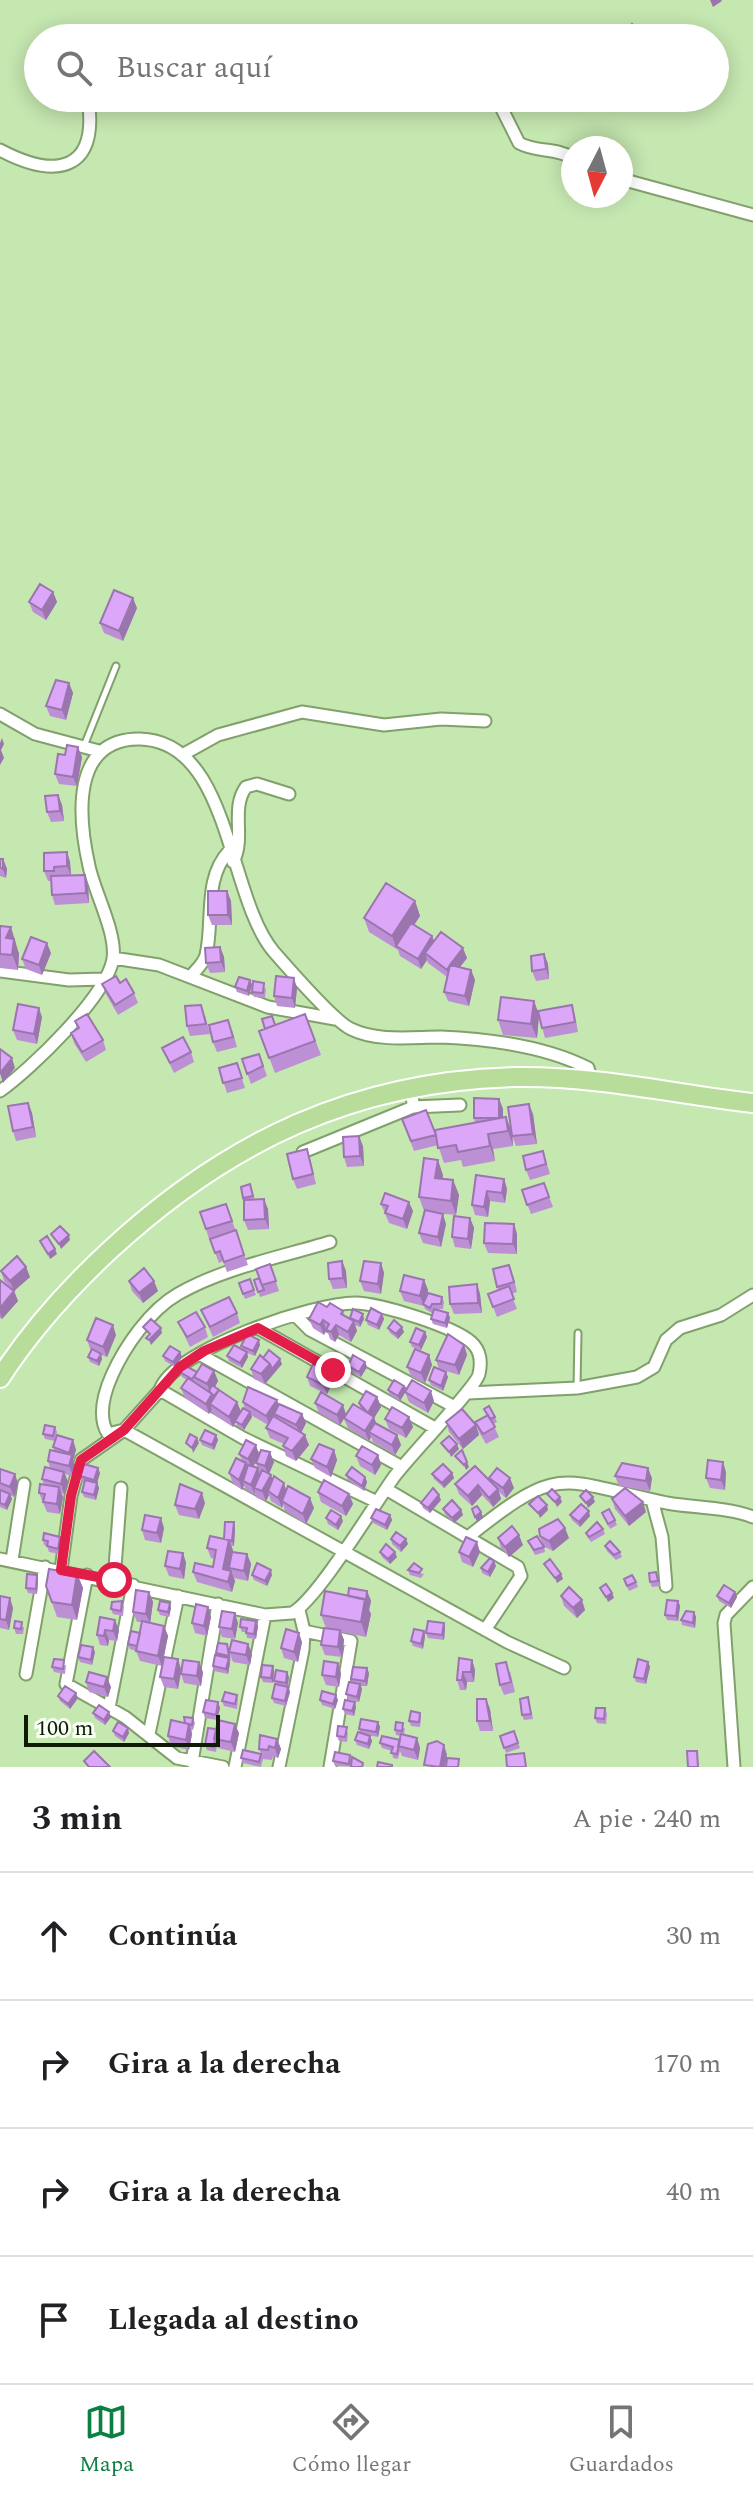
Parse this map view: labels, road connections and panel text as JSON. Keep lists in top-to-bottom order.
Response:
{
  "scale_bar": "100 m",
  "north": "bottom",
  "page": {
    "search": "Buscar aquí",
    "scale": "100 m",
    "heading": ["3 min", "A pie · 240 m"],
    "list": [
      ["Continúa", "30 m"],
      ["Gira a la derecha", "170 m"],
      ["Gira a la derecha", "40 m"],
      "Llegada al destino"
    ],
    "nav": ["Mapa", "Cómo llegar", "Guardados"]
  }
}
